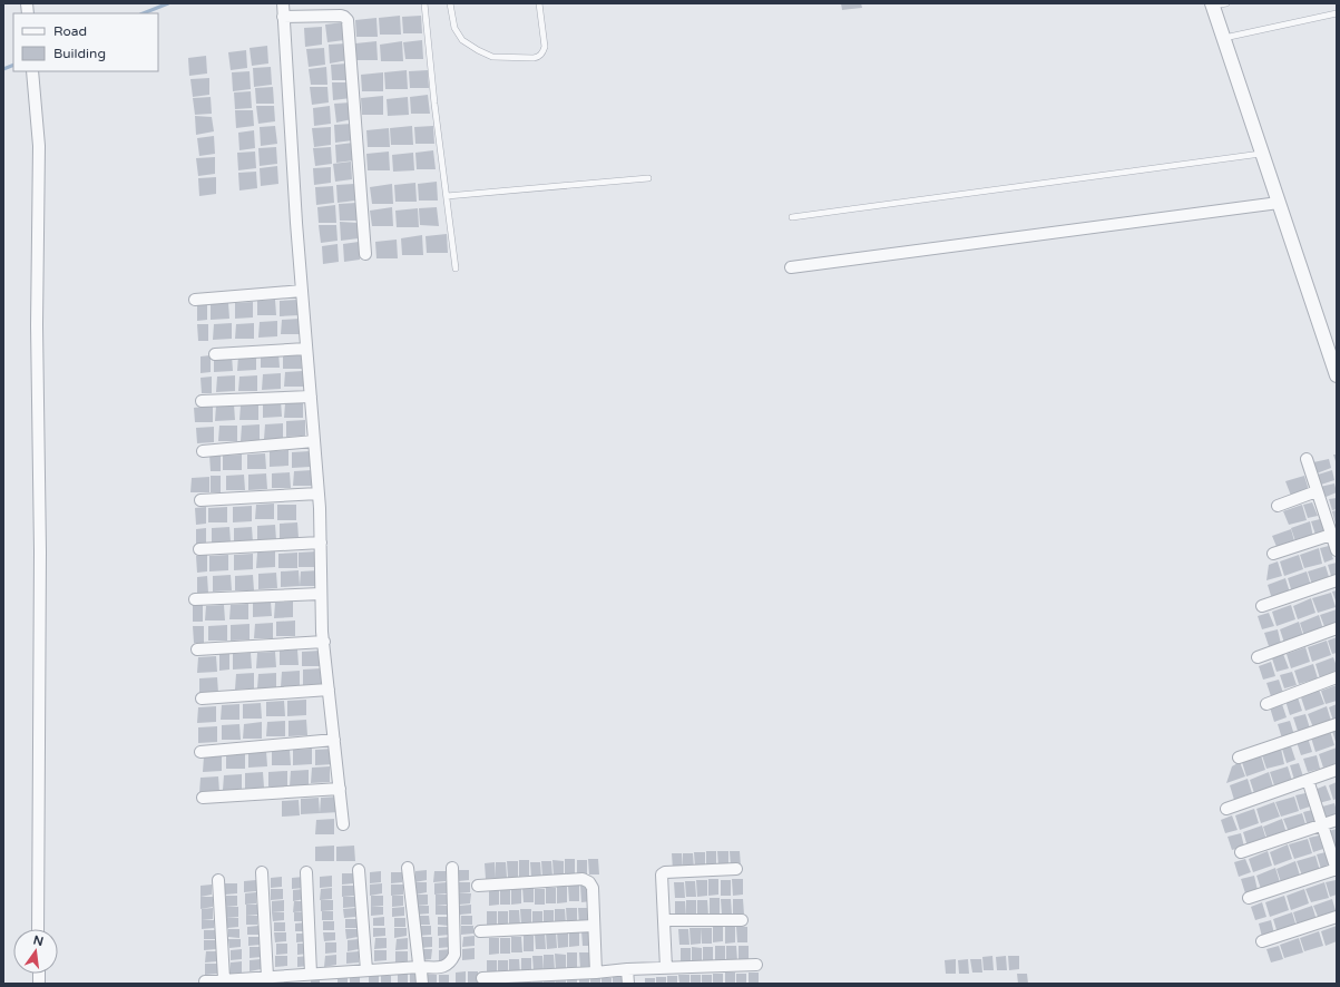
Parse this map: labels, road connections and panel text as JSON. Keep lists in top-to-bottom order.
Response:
{
  "legend": ["Road", "Building"],
  "north": "top"
}
